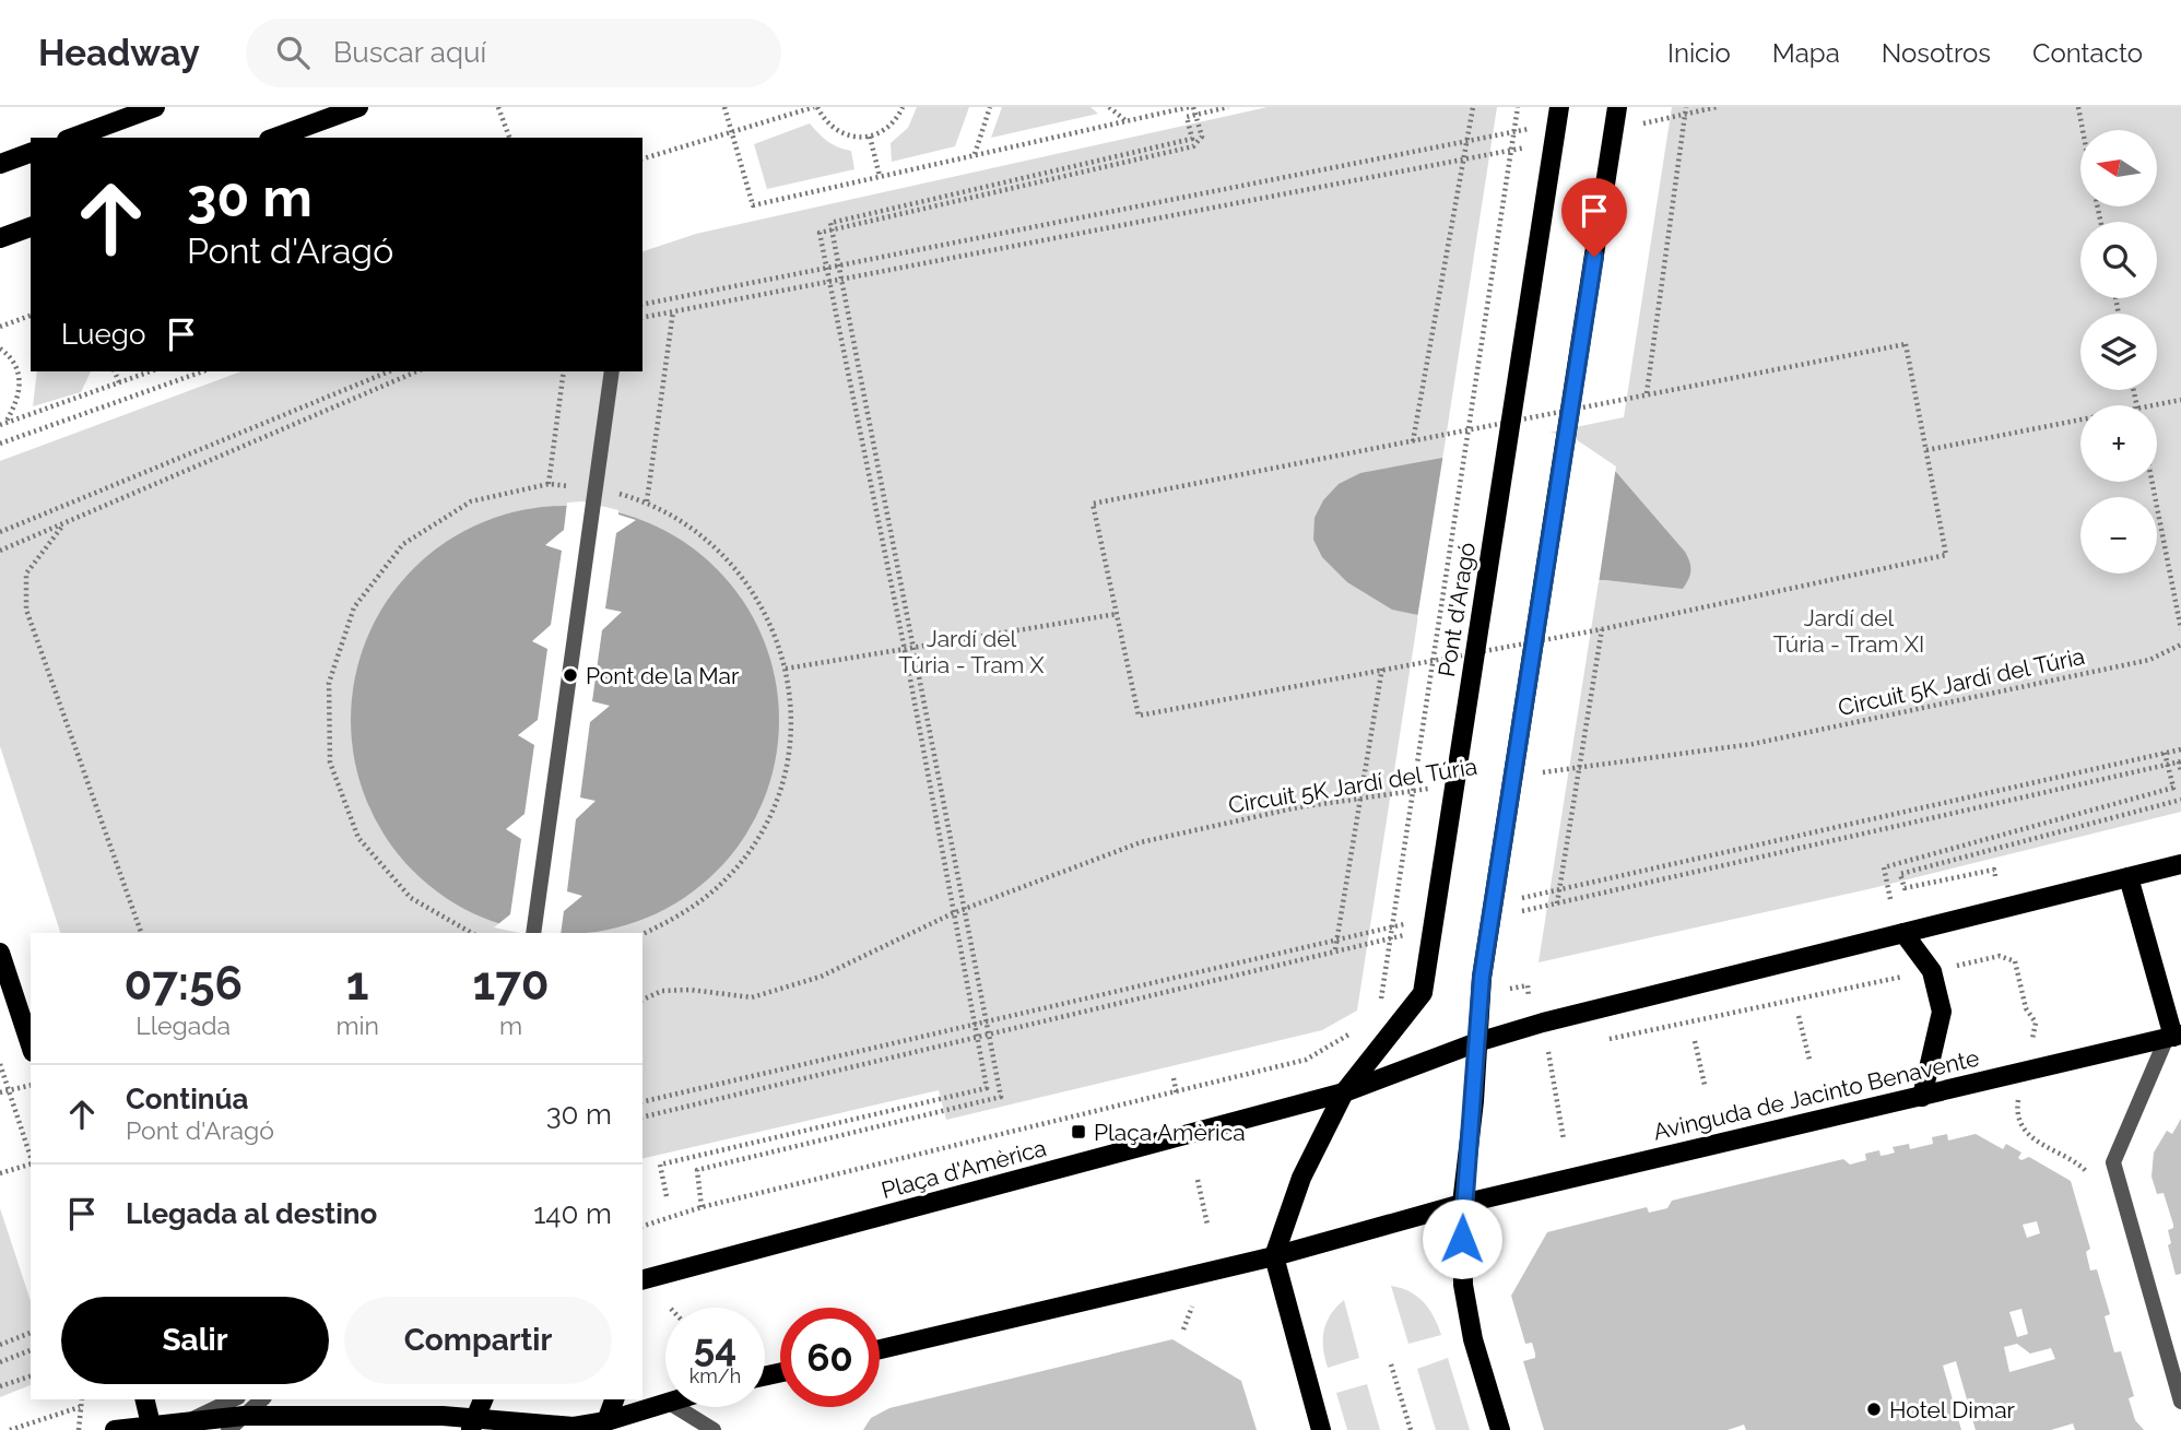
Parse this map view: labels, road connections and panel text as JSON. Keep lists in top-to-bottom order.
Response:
{
  "streets": {
    "main road": ["Pont d'Aragó", "Avinguda de Jacinto Benavente", "Plaça d'Amèrica"],
    "path": ["Circuit 5K Jardí del Túria"]
  },
  "crossings": [
    ["Pont d'Aragó", "Plaça d'Amèrica"]
  ],
  "parks": ["Jardí del Túria - Tram XI", "Jardí del Túria - Tram X"],
  "places": {
    "other": ["Pont de la Mar", "Hotel Dimar"],
    "transit": ["Plaça Amèrica"]
  },
  "north": "left",
  "page": {
    "header": "Headway",
    "search": "Buscar aquí",
    "nav": [
      "Inicio",
      "Mapa",
      "Nosotros",
      "Contacto"
    ],
    "map_buttons": ["+", "−"],
    "turn": ["30 m", "Pont d'Aragó"],
    "then": "Luego",
    "eta": [
      "07:56",
      "Llegada",
      "1",
      "min",
      "170",
      "m"
    ],
    "list": [
      {
        "name": "Continúa",
        "note": "Pont d'Aragó",
        "value": "30 m"
      },
      {
        "name": "Llegada al destino",
        "value": "140 m"
      }
    ],
    "buttons": ["Salir", "Compartir"],
    "speed": "54 km/h",
    "limit": "60"
  }
}
